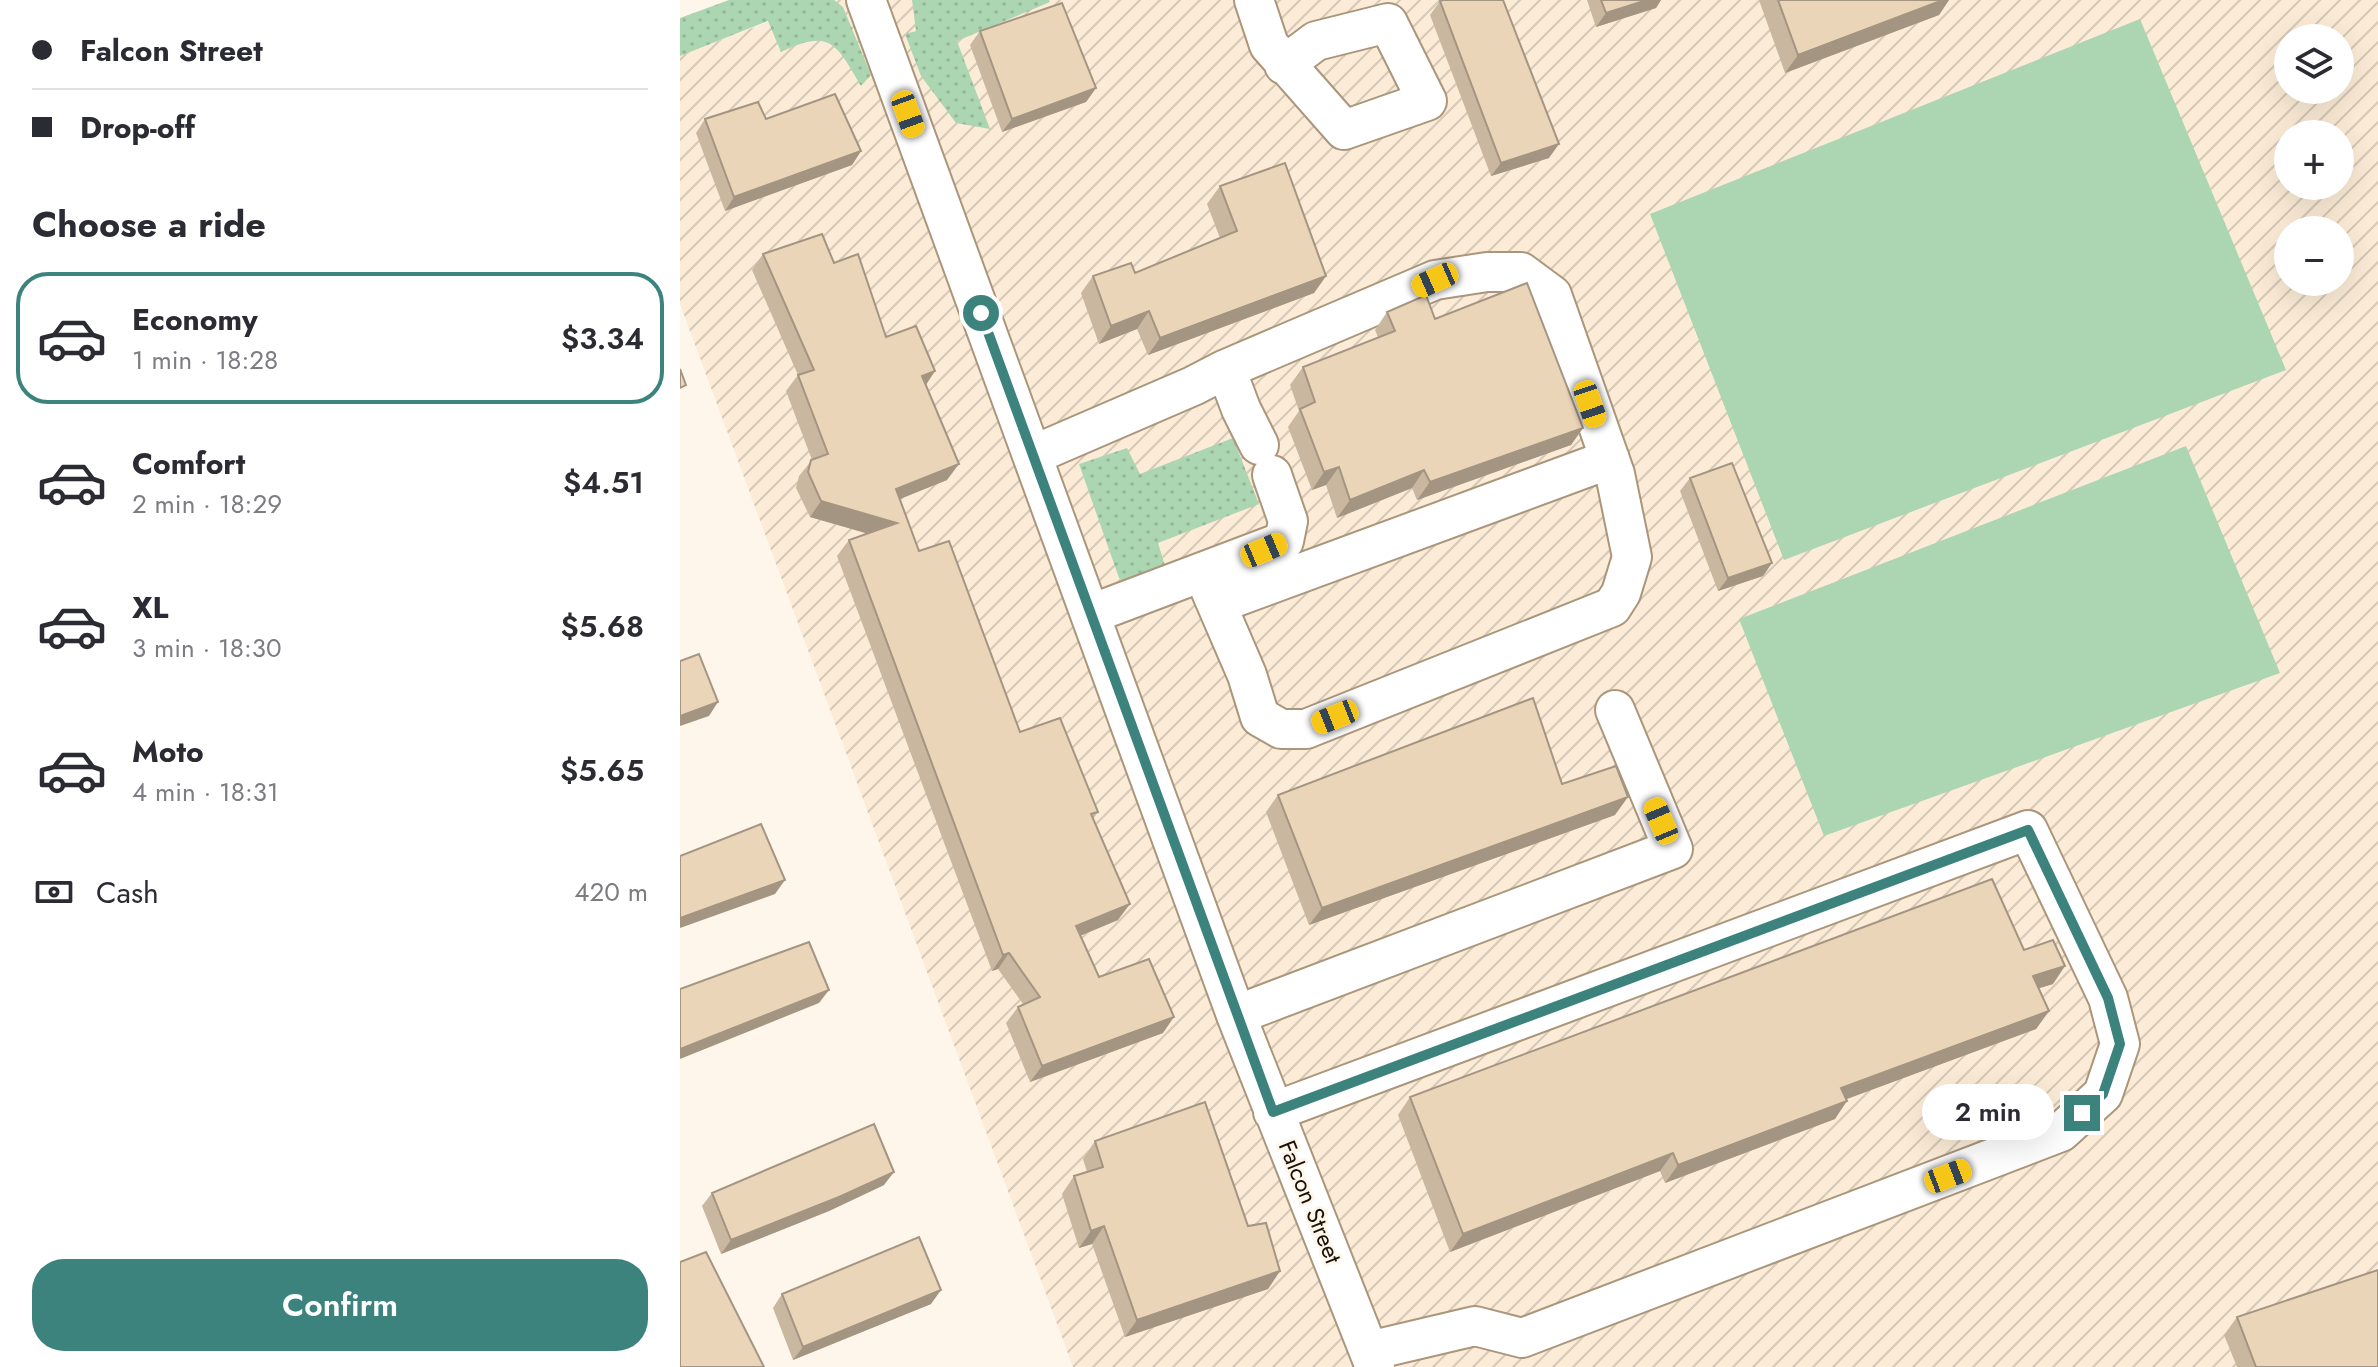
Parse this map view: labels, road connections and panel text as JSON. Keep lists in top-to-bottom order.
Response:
{
  "streets": {
    "street": ["Falcon Street"]
  },
  "page": {
    "banner": ["Falcon Street", "Drop-off"],
    "map_buttons": ["+", "−"],
    "heading": "Choose a ride",
    "list": [
      {
        "name": "Economy",
        "note": "1 min · 18:28",
        "value": "$3.34"
      },
      {
        "name": "Comfort",
        "note": "2 min · 18:29",
        "value": "$4.51"
      },
      {
        "name": "XL",
        "note": "3 min · 18:30",
        "value": "$5.68"
      },
      {
        "name": "Moto",
        "note": "4 min · 18:31",
        "value": "$5.65"
      }
    ],
    "pay": ["Cash", "420 m"],
    "bubble": "2 min",
    "buttons": "Confirm"
  }
}
